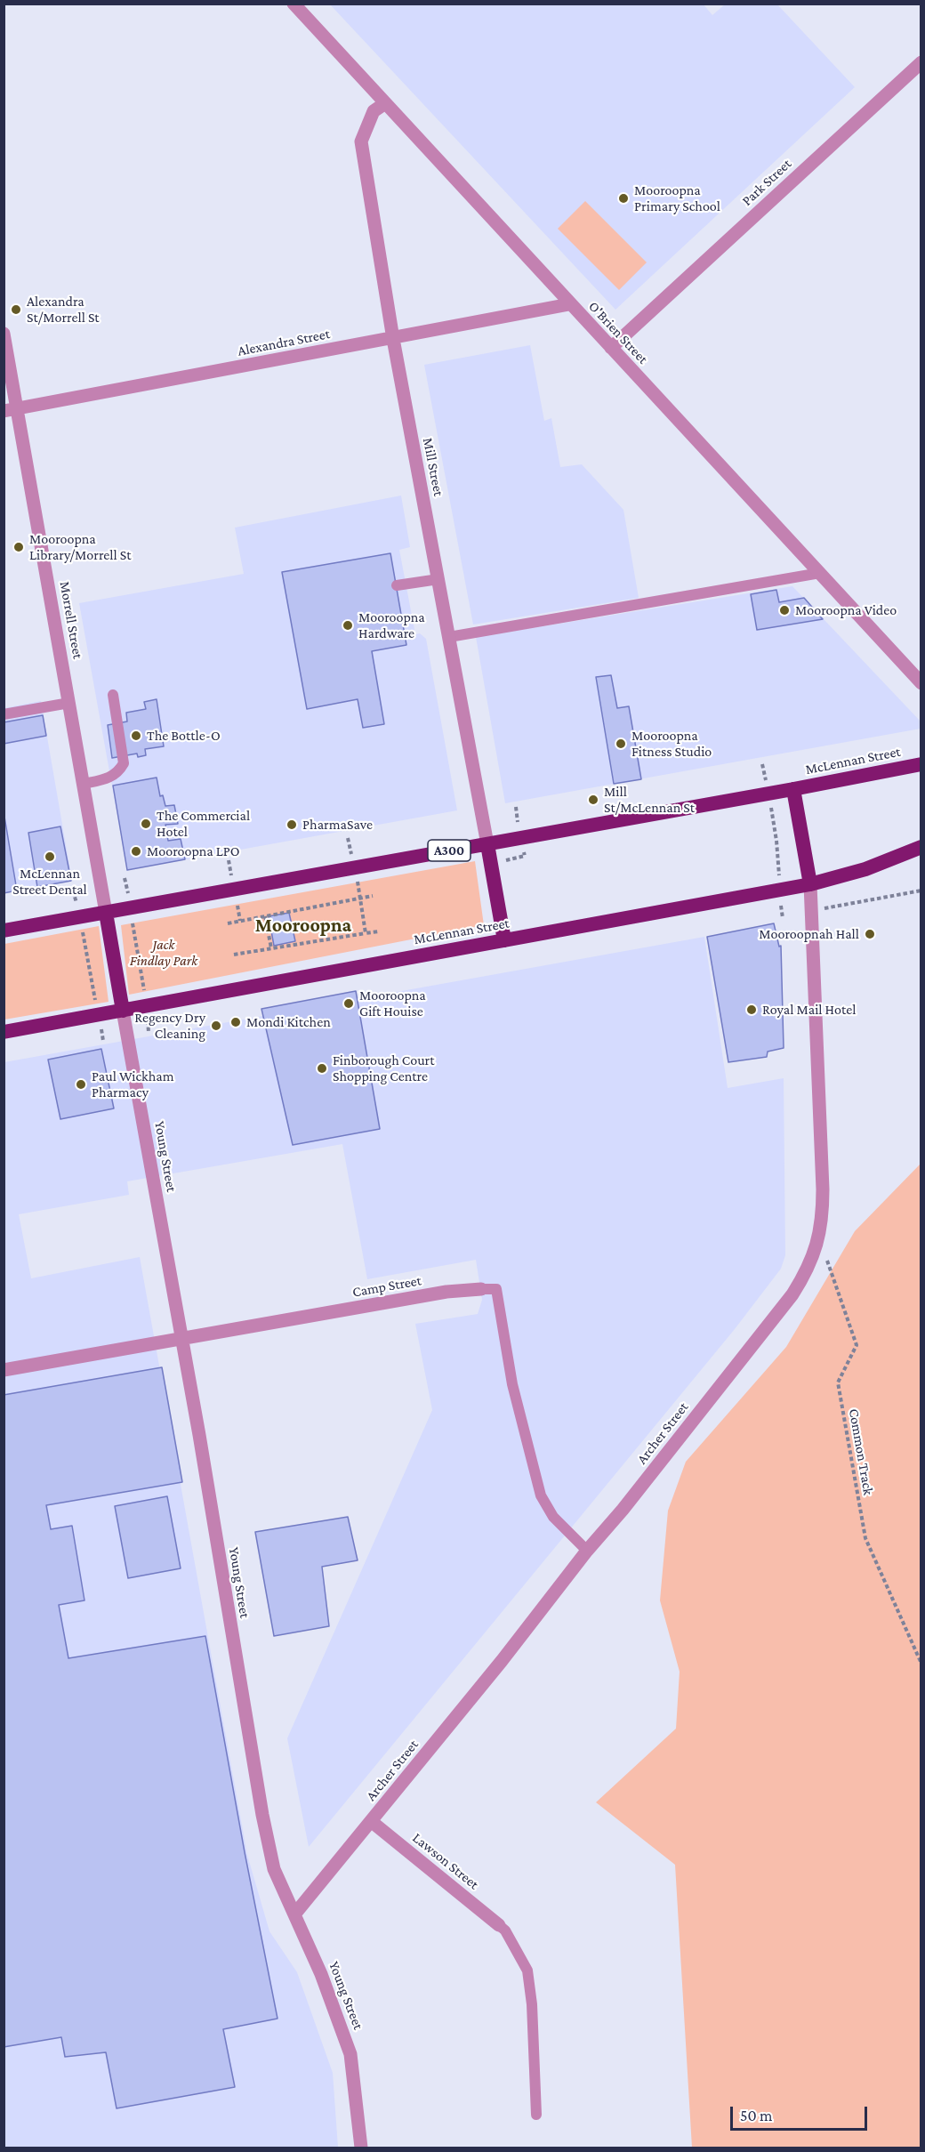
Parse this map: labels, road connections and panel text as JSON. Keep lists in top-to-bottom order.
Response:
{
  "streets": {
    "highway": ["McLennan Street", "A300"],
    "street": [
      "Park Street",
      "O'Brien Street",
      "Alexandra Street",
      "Mill Street",
      "Morrell Street",
      "Young Street",
      "Camp Street",
      "Archer Street",
      "Lawson Street"
    ],
    "path": ["Common Track"]
  },
  "crossings": [
    ["Park Street", "O'Brien Street"],
    ["O'Brien Street", "Alexandra Street"],
    ["O'Brien Street", "Mill Street"],
    ["Alexandra Street", "Mill Street"],
    ["Alexandra Street", "Morrell Street"],
    ["Mill Street", "McLennan Street"],
    ["Morrell Street", "McLennan Street"],
    ["McLennan Street", "Young Street"],
    ["McLennan Street", "Archer Street"],
    ["Young Street", "Camp Street"],
    ["Young Street", "Archer Street"],
    ["Camp Street", "Archer Street"],
    ["Archer Street", "Common Track"],
    ["Archer Street", "Lawson Street"]
  ],
  "districts": ["Mooroopna"],
  "parks": ["Jack Findlay Park"],
  "places": [
    "Mooroopna Primary School",
    "Alexandra St/Morrell St",
    "Mooroopna Library/Morrell St",
    "Mooroopna Video",
    "Mooroopna Hardware",
    "The Bottle-O",
    "Mooroopna Fitness Studio",
    "Mill St/McLennan St",
    "The Commercial Hotel",
    "PharmaSave",
    "Mooroopna LPO",
    "McLennan Street Dental",
    "Mooroopnah Hall",
    "Mooroopna Gift Houise",
    "Royal Mail Hotel",
    "Mondi Kitchen",
    "Regency Dry Cleaning",
    "Finborough Court Shopping Centre",
    "Paul Wickham Pharmacy"
  ],
  "scale_bar": "50 m"
}
